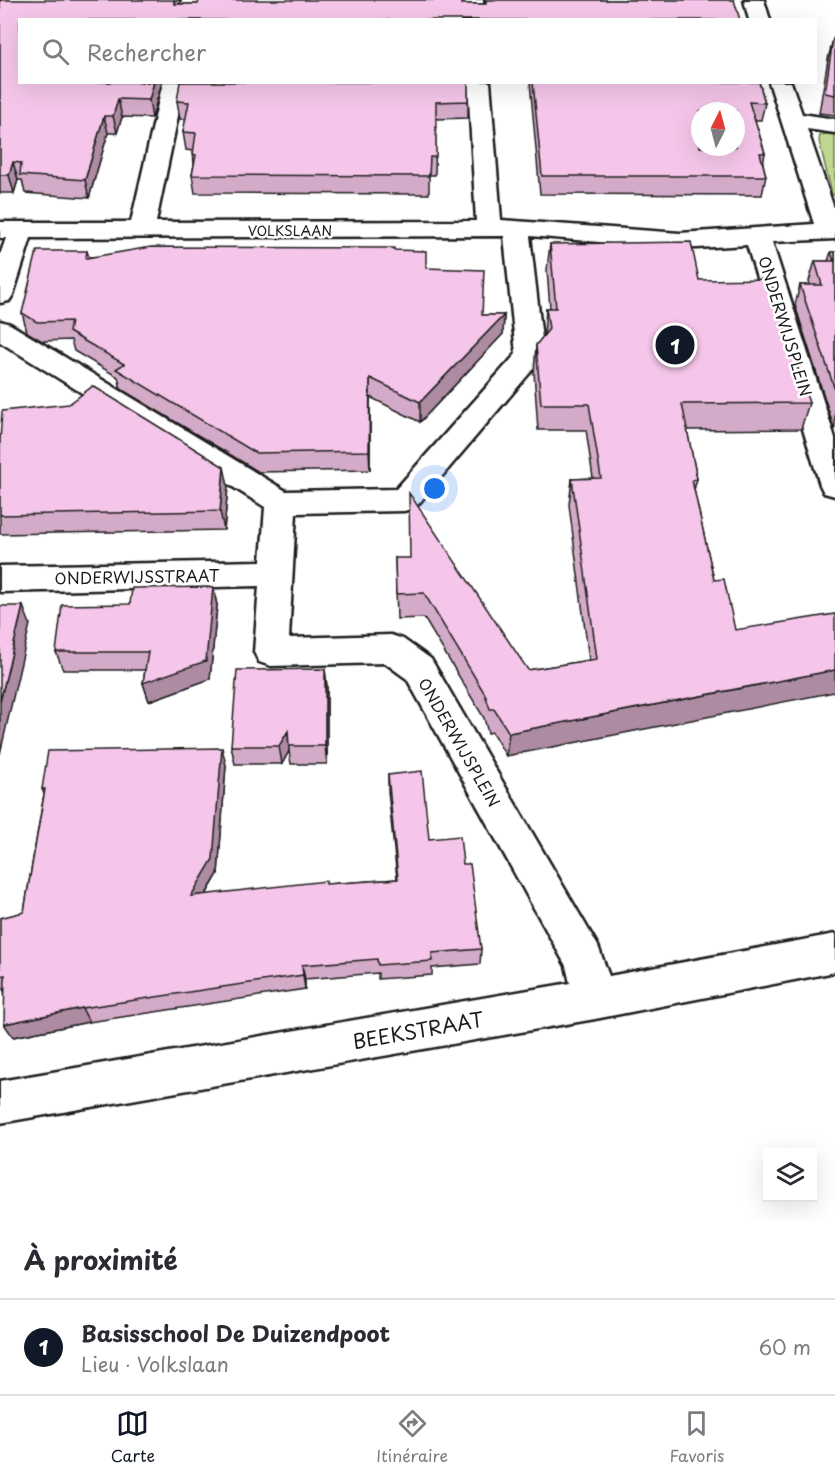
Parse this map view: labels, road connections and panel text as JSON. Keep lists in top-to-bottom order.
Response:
{
  "streets": {
    "street": [
      "VOLKSLAAN",
      "ONDERWIJSPLEIN",
      "ONDERWIJSSTRAAT",
      "BEEKSTRAAT"
    ]
  },
  "crossings": [
    ["VOLKSLAAN", "ONDERWIJSPLEIN"],
    ["ONDERWIJSPLEIN", "ONDERWIJSSTRAAT"],
    ["ONDERWIJSPLEIN", "BEEKSTRAAT"]
  ],
  "north": "top",
  "page": {
    "search": "Rechercher",
    "pins": "1",
    "heading": "À proximité",
    "list": [
      {
        "mark": "1",
        "name": "Basisschool De Duizendpoot",
        "note": "Lieu · Volkslaan",
        "value": "60 m"
      }
    ],
    "nav": ["Carte", "Itinéraire", "Favoris"]
  }
}
